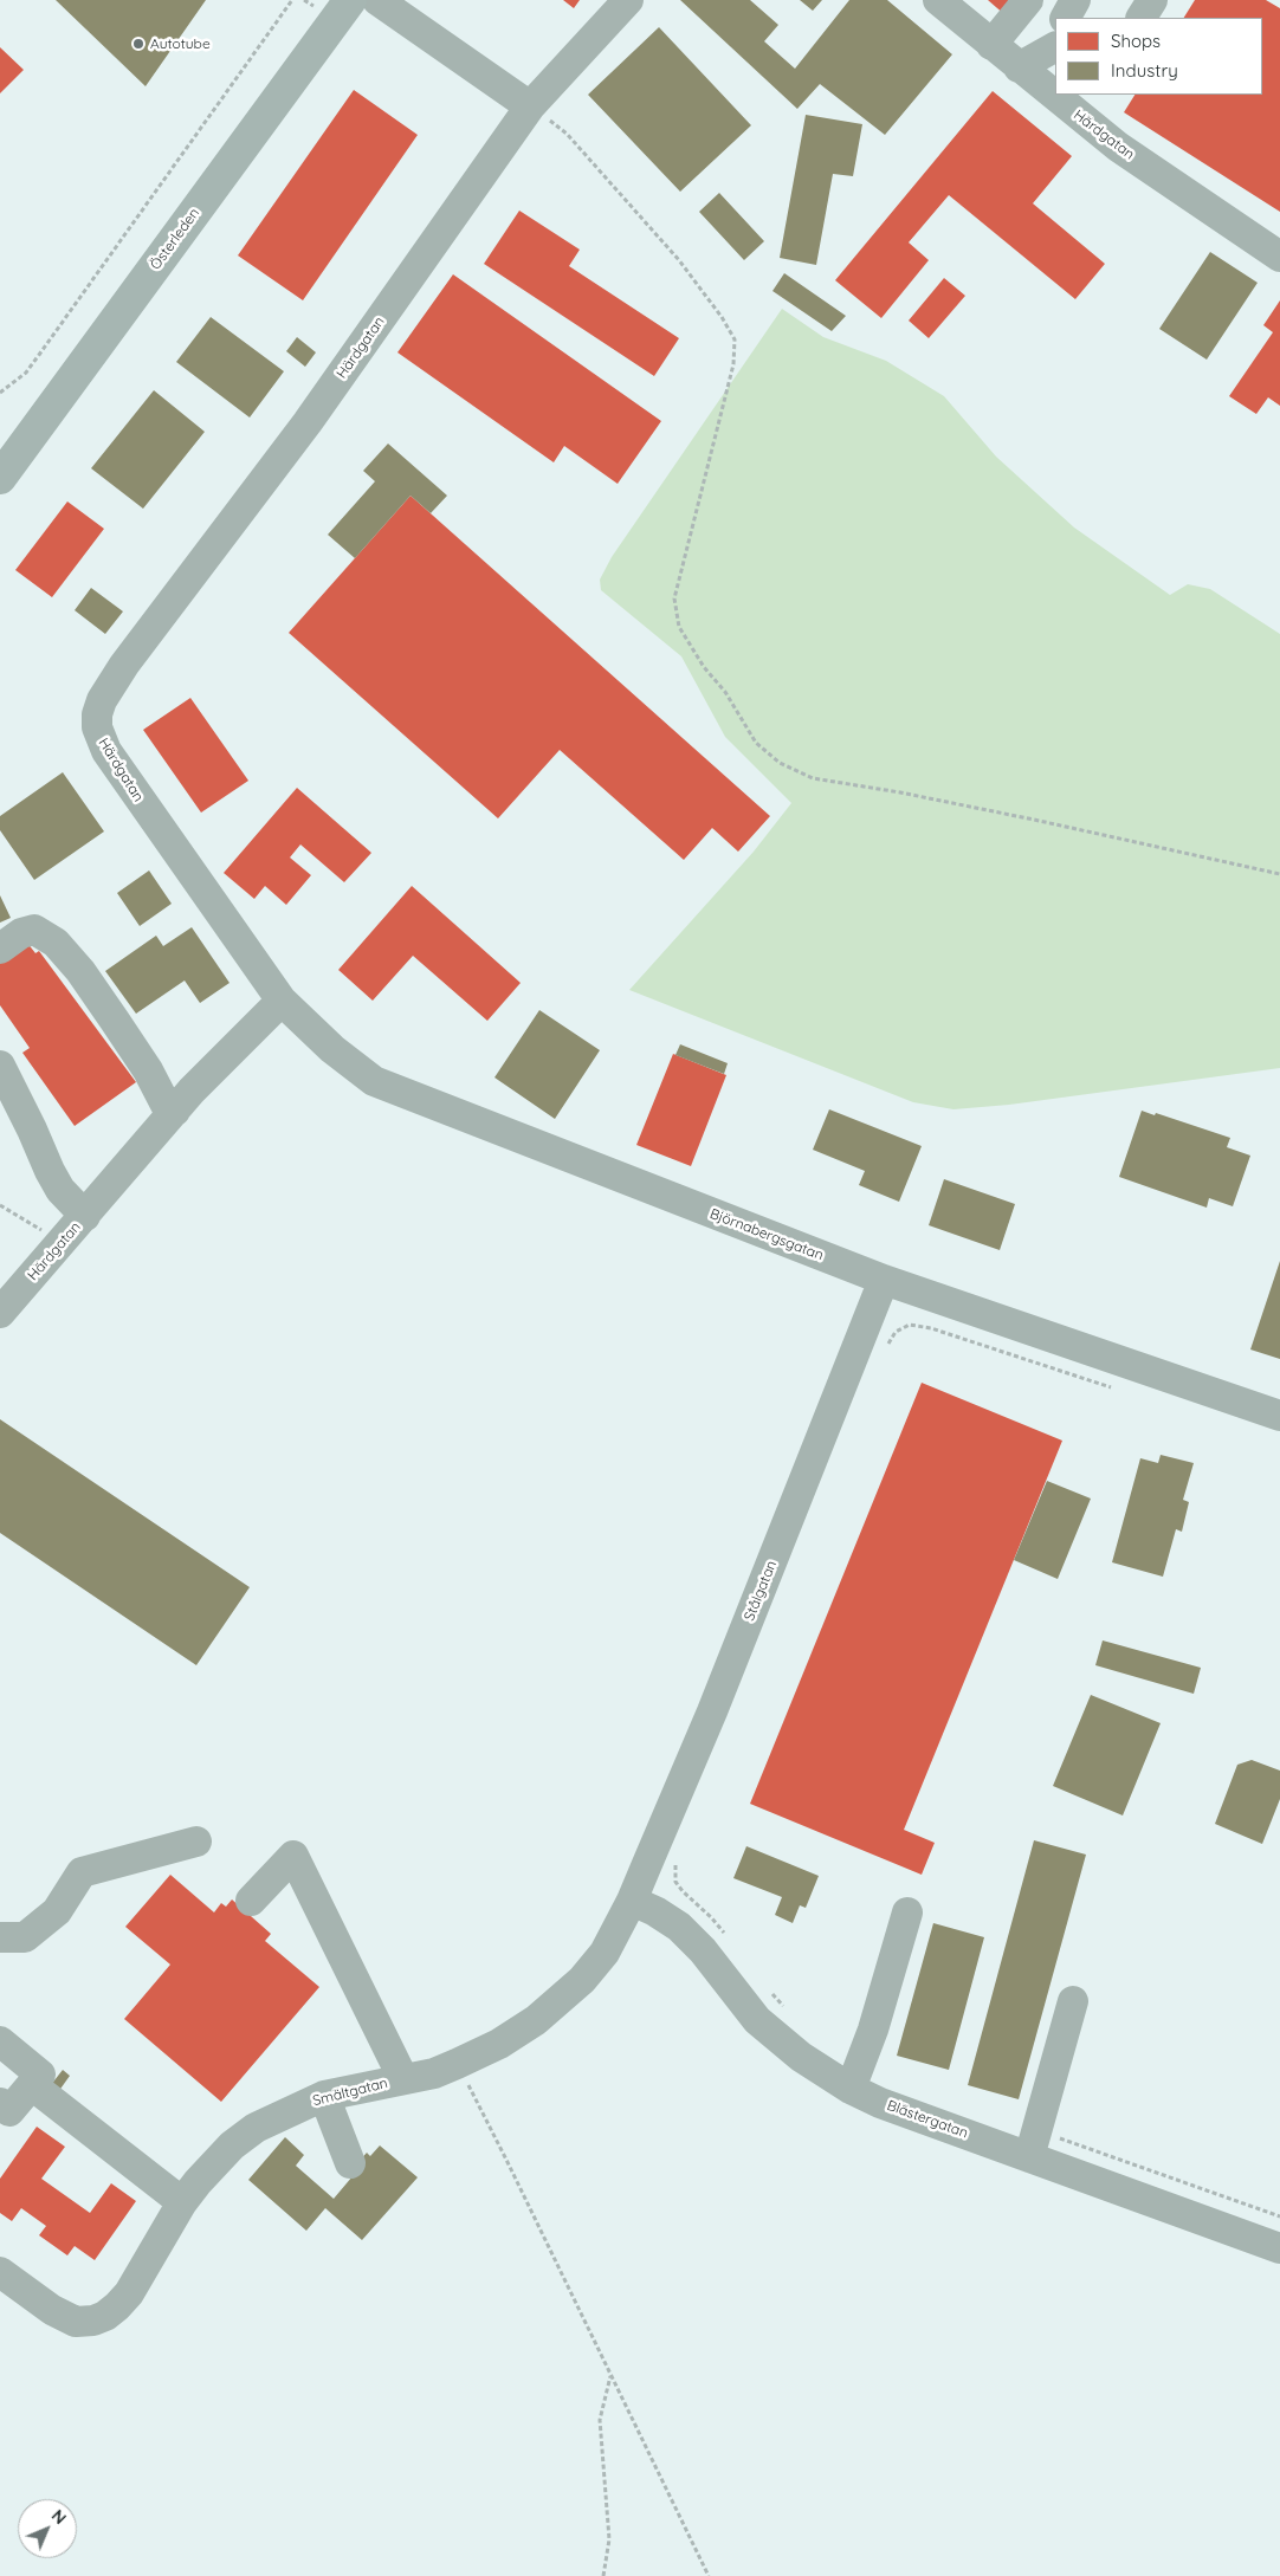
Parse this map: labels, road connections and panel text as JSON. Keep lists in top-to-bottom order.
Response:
{
  "streets": {
    "main road": ["Österleden"],
    "street": [
      "Härdgatan",
      "Björnabergsgatan",
      "Stålgatan",
      "Smältgatan",
      "Blästergatan"
    ]
  },
  "crossings": [
    ["Härdgatan", "Björnabergsgatan"],
    ["Björnabergsgatan", "Stålgatan"],
    ["Stålgatan", "Smältgatan"],
    ["Stålgatan", "Blästergatan"],
    ["Smältgatan", "Blästergatan"]
  ],
  "places": ["Autotube"],
  "legend": ["Shops", "Industry"],
  "north": "top right"
}
